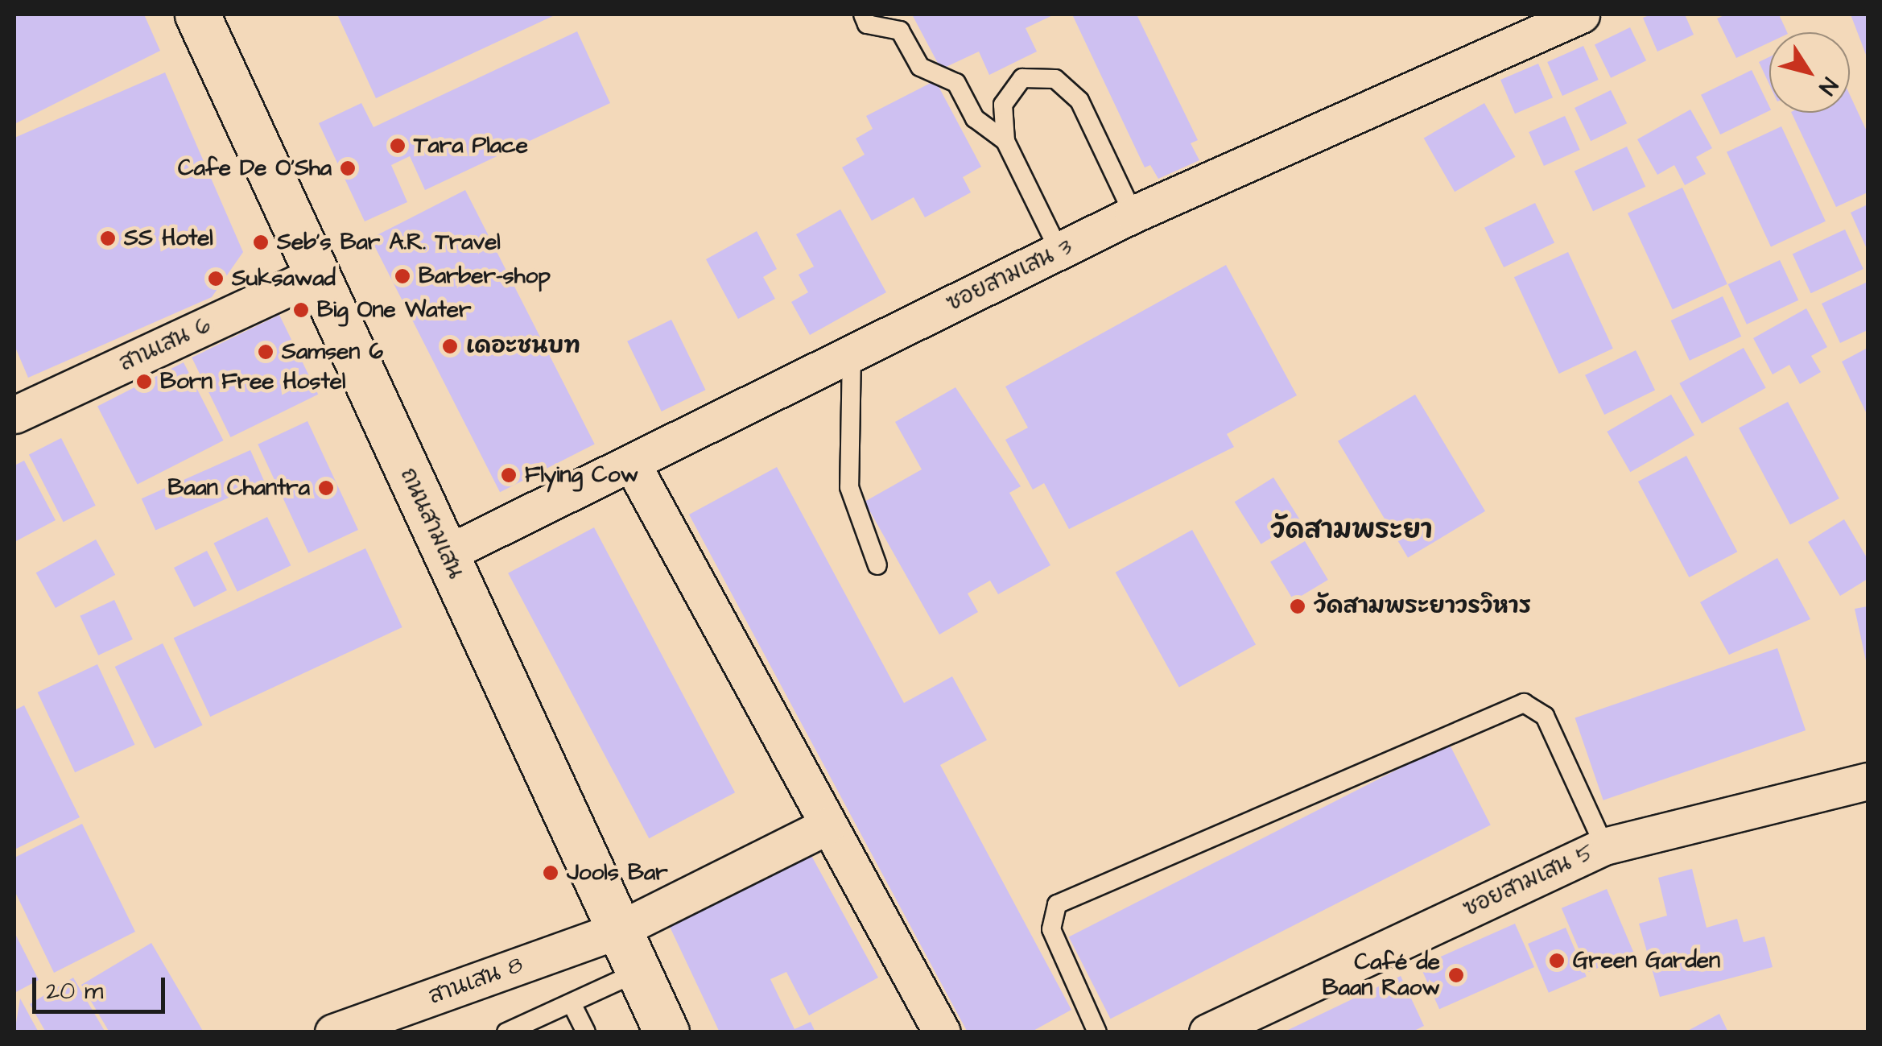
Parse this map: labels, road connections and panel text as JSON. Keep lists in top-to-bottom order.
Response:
{
  "streets": {
    "main road": ["ถนนสามเสน"],
    "street": [
      "ซอยสามเสน 3",
      "สานเสน 6",
      "ซอยสามเสน 5",
      "สานเสน 8"
    ]
  },
  "crossings": [
    ["ซอยสามเสน 3", "ถนนสามเสน"],
    ["สานเสน 6", "ถนนสามเสน"],
    ["ถนนสามเสน", "สานเสน 8"]
  ],
  "districts": ["วัดสามพระยา"],
  "places": [
    "Tara Place",
    "Cafe De O'Sha",
    "SS Hotel",
    "Seb's Bar A.R. Travel",
    "Barber-shop",
    "Suksawad",
    "Big One Water",
    "เดอะชนบท",
    "Samsen 6",
    "Born Free Hostel",
    "Flying Cow",
    "Baan Chantra",
    "วัดสามพระยาวรวิหาร",
    "Jools Bar",
    "Green Garden",
    "Café de Baan Raow"
  ],
  "scale_bar": "20 m",
  "north": "bottom right"
}
